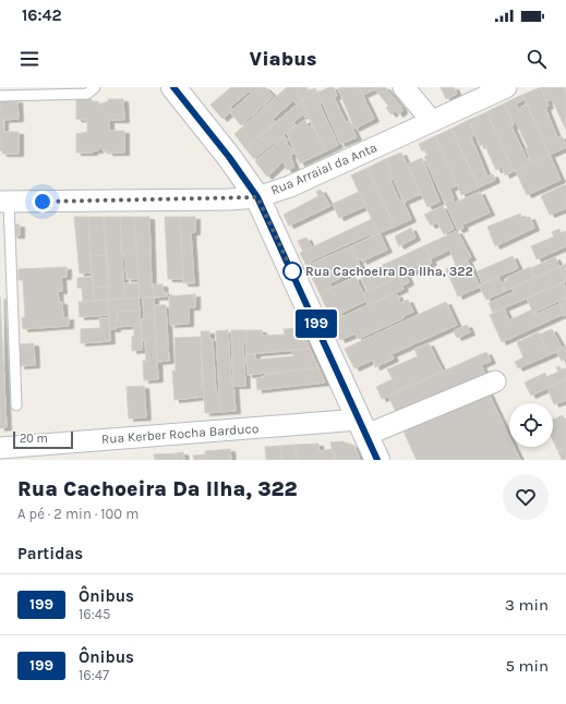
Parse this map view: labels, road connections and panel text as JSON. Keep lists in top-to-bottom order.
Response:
{
  "streets": {
    "street": ["Rua Arraial da Anta", "Rua Kerber Rocha Barduco"]
  },
  "places": ["Rua Cachoeira Da Ilha, 322"],
  "lines": ["bus line 199"],
  "scale_bar": "20 m",
  "page": {
    "status": "16:42",
    "header": "Viabus",
    "on_map": "199",
    "scale": "20 m",
    "heading": [
      ["Rua Cachoeira Da Ilha, 322", "A pé · 2 min · 100 m"],
      "Partidas"
    ],
    "list": [
      {
        "mark": "199",
        "name": "Ônibus",
        "note": "16:45",
        "value": "3 min"
      },
      {
        "mark": "199",
        "name": "Ônibus",
        "note": "16:47",
        "value": "5 min"
      }
    ]
  }
}
